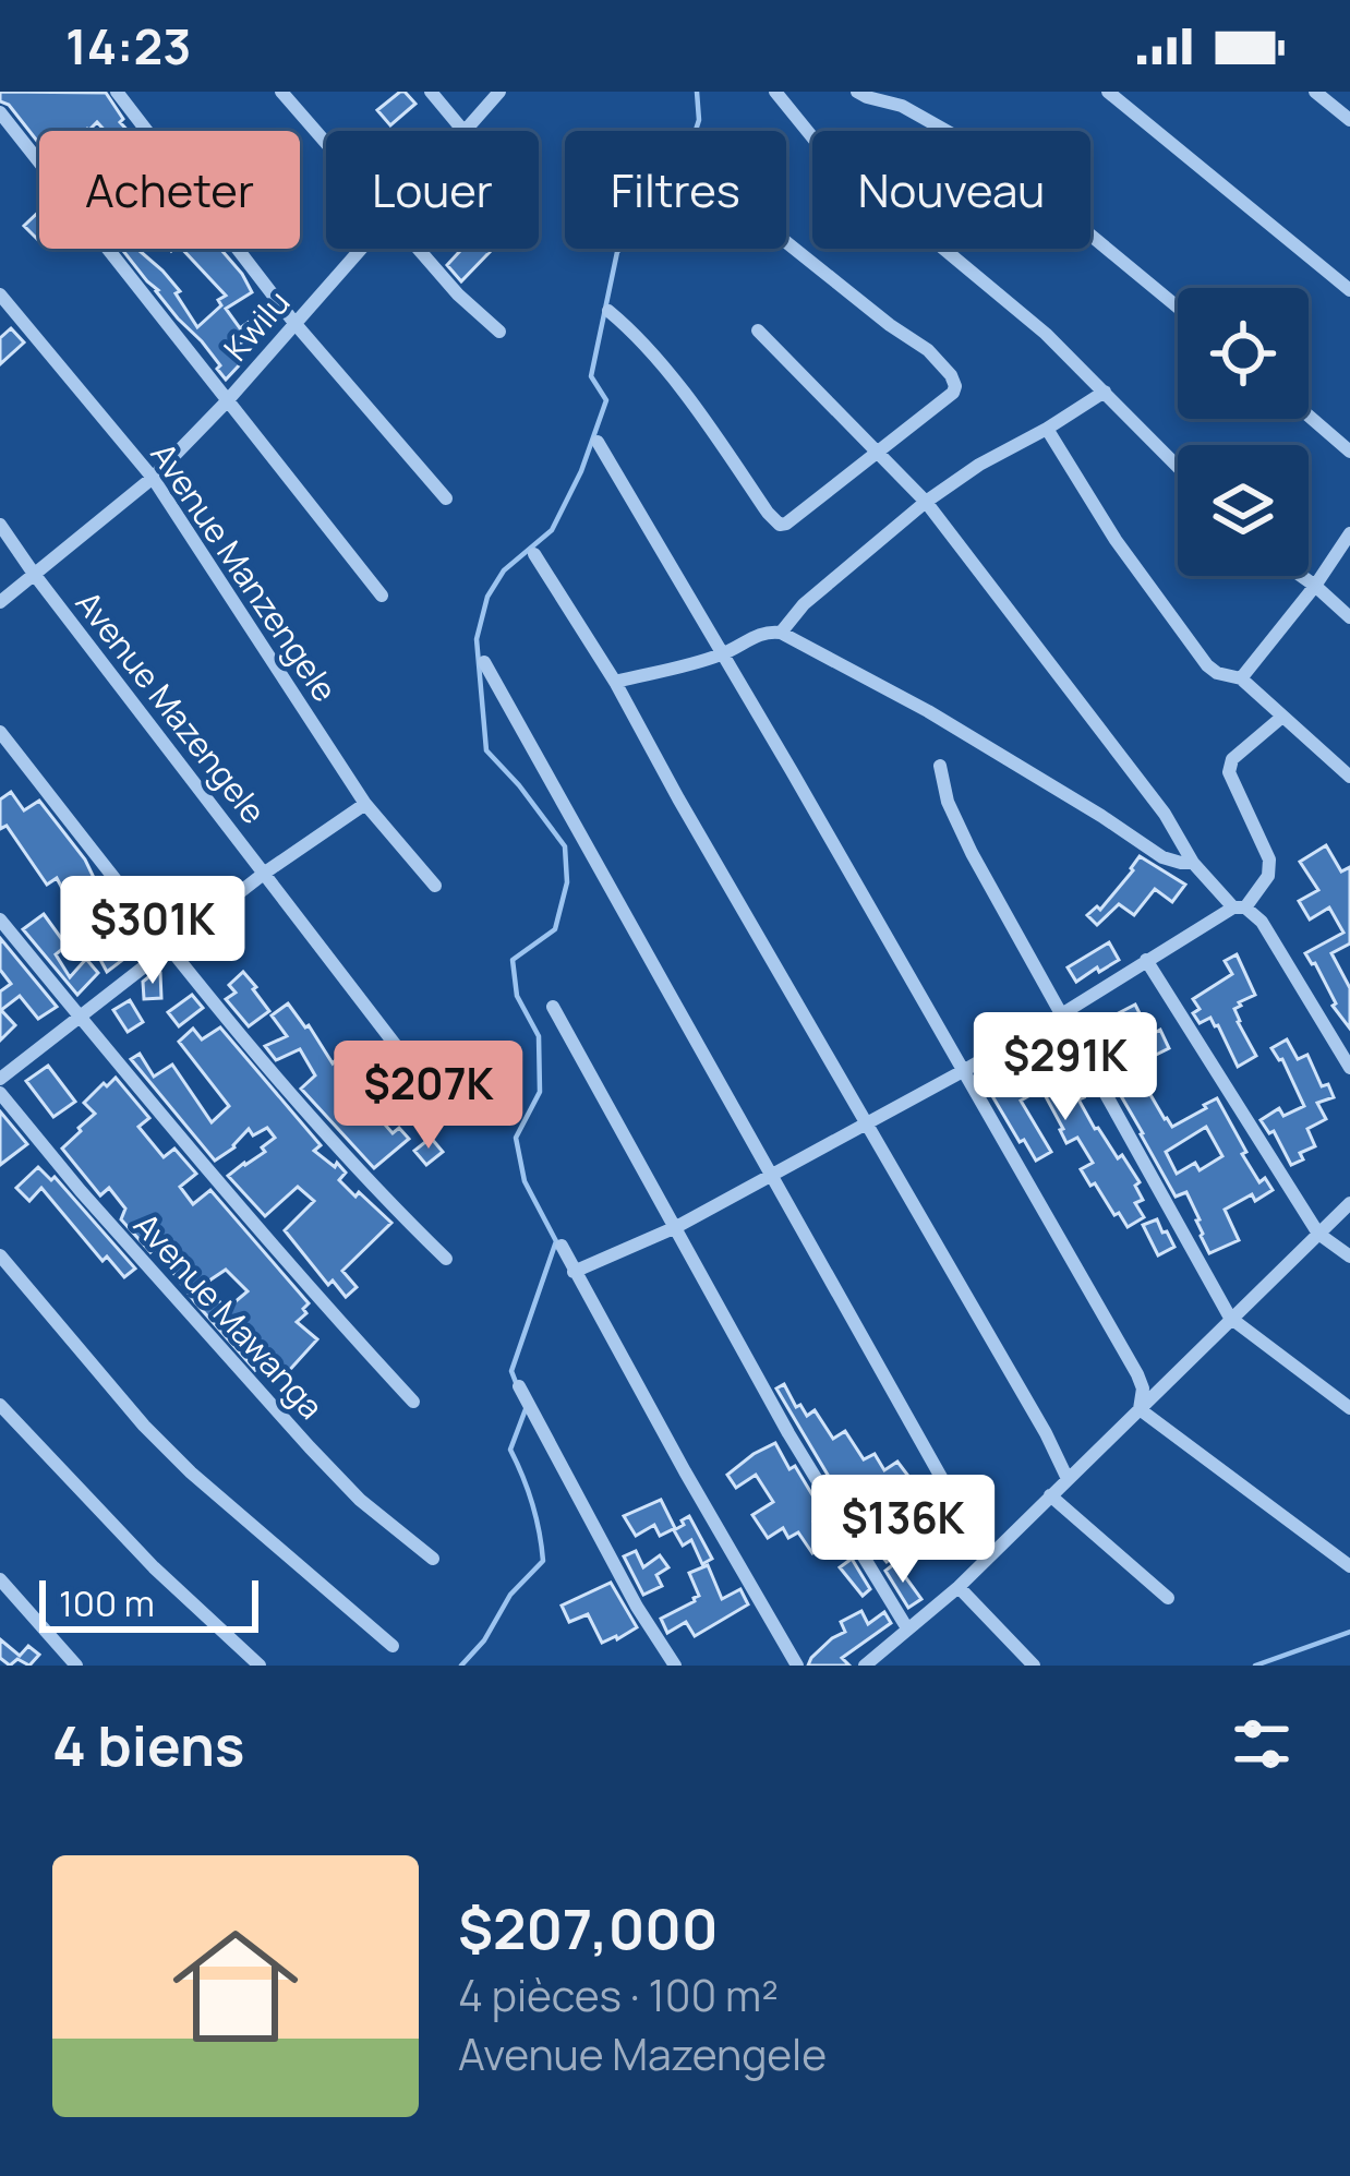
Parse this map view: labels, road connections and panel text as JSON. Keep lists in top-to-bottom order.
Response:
{
  "streets": {
    "street": [
      "Kwilu",
      "Avenue Manzengele",
      "Avenue Mazengele",
      "Avenue Mawanga"
    ]
  },
  "crossings": [
    ["Kwilu", "Avenue Manzengele"],
    ["Kwilu", "Avenue Mazengele"]
  ],
  "scale_bar": "100 m",
  "page": {
    "status": "14:23",
    "chip": [
      "Acheter",
      "Louer",
      "Filtres",
      "Nouveau"
    ],
    "price": [
      "$301K",
      "$291K",
      "$207K",
      "$136K"
    ],
    "scale": "100 m",
    "heading": "4 biens",
    "list": [
      {
        "name": "$207,000",
        "note": "4 pièces · 100 m² · Avenue Mazengele"
      }
    ]
  }
}
